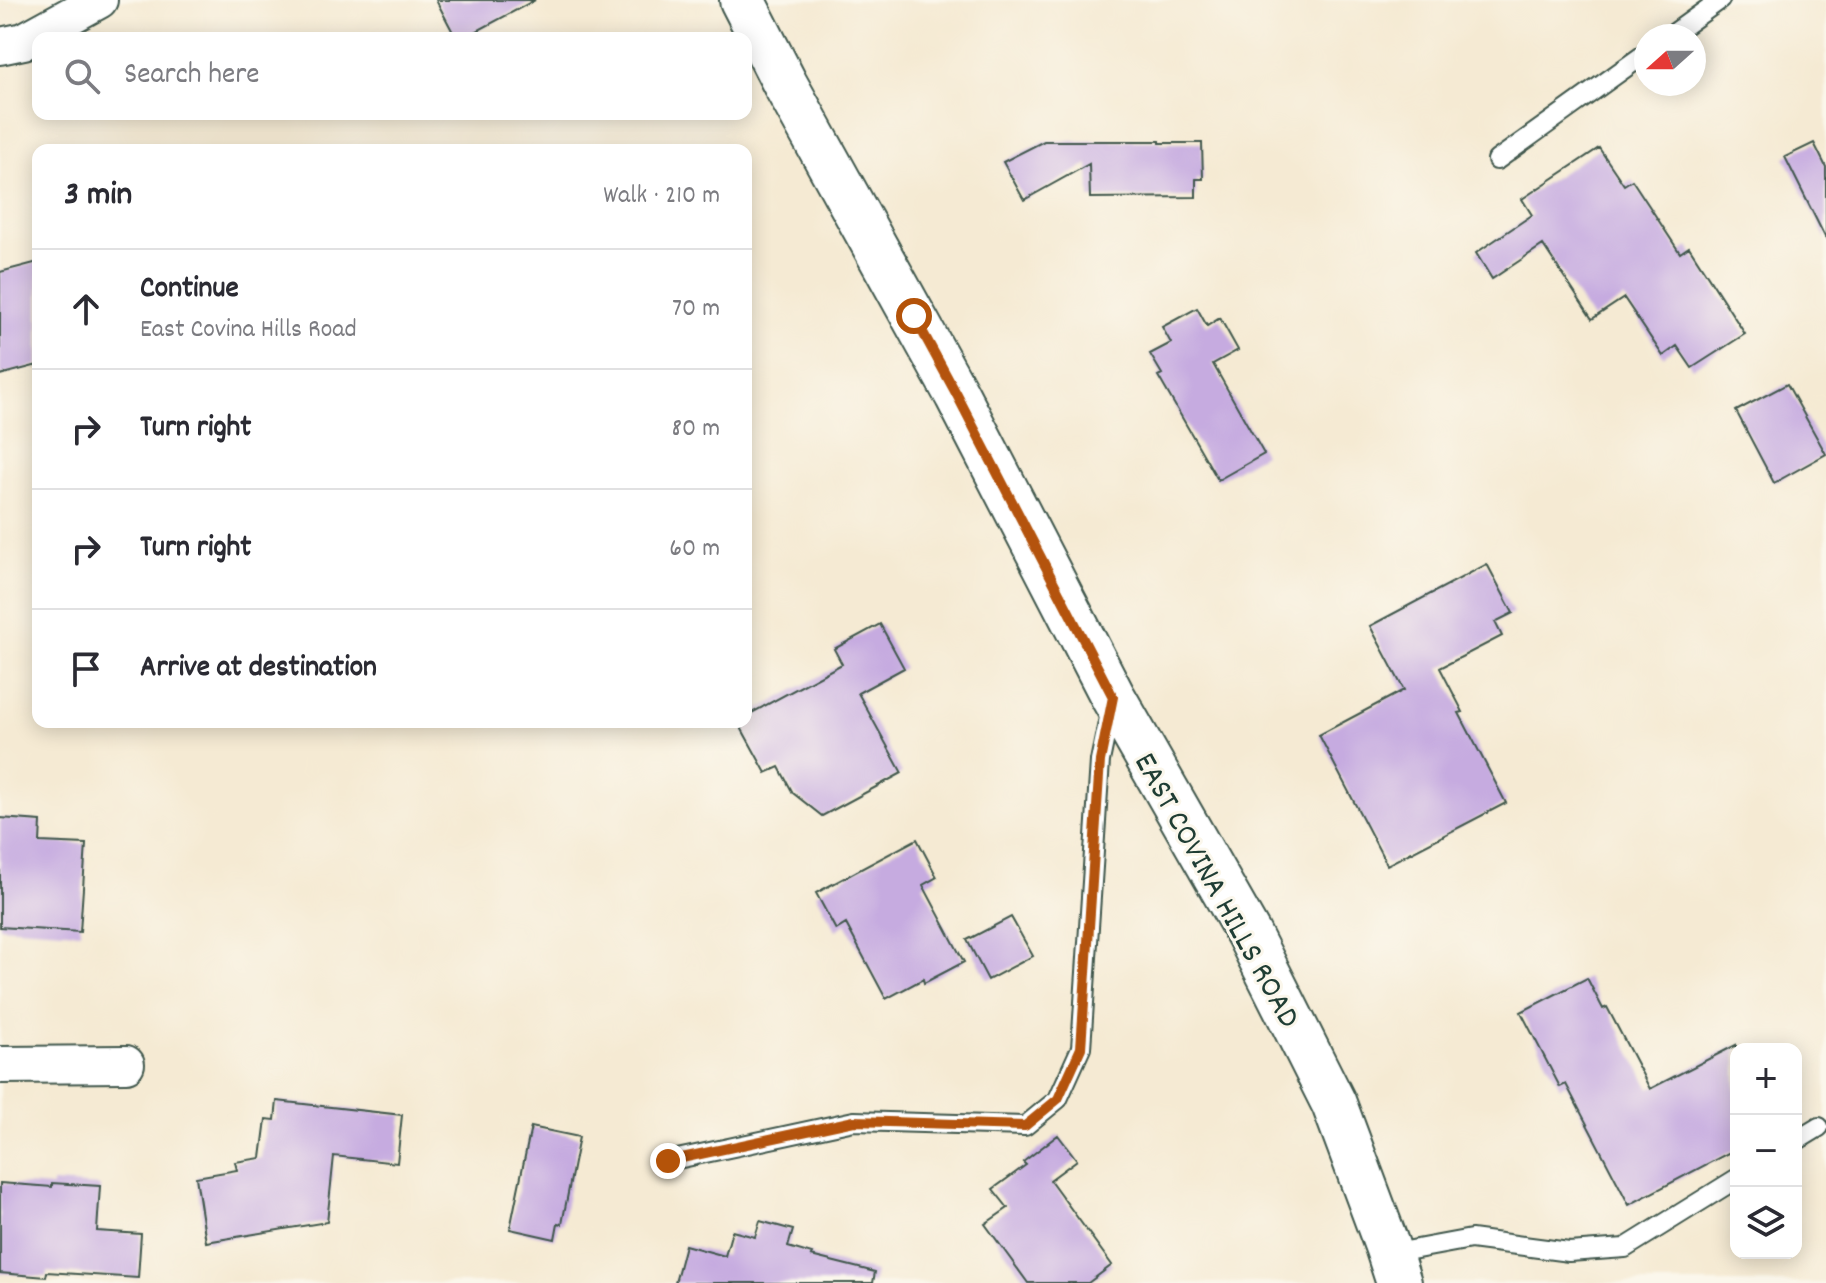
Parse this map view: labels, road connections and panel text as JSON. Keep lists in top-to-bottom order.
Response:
{
  "streets": {
    "street": ["EAST COVINA HILLS ROAD"]
  },
  "north": "left",
  "page": {
    "search": "Search here",
    "heading": ["3 min", "Walk · 210 m"],
    "list": [
      ["Continue", "East Covina Hills Road", "70 m"],
      ["Turn right", "80 m"],
      ["Turn right", "60 m"],
      "Arrive at destination"
    ],
    "map_buttons": ["+", "−"]
  }
}
